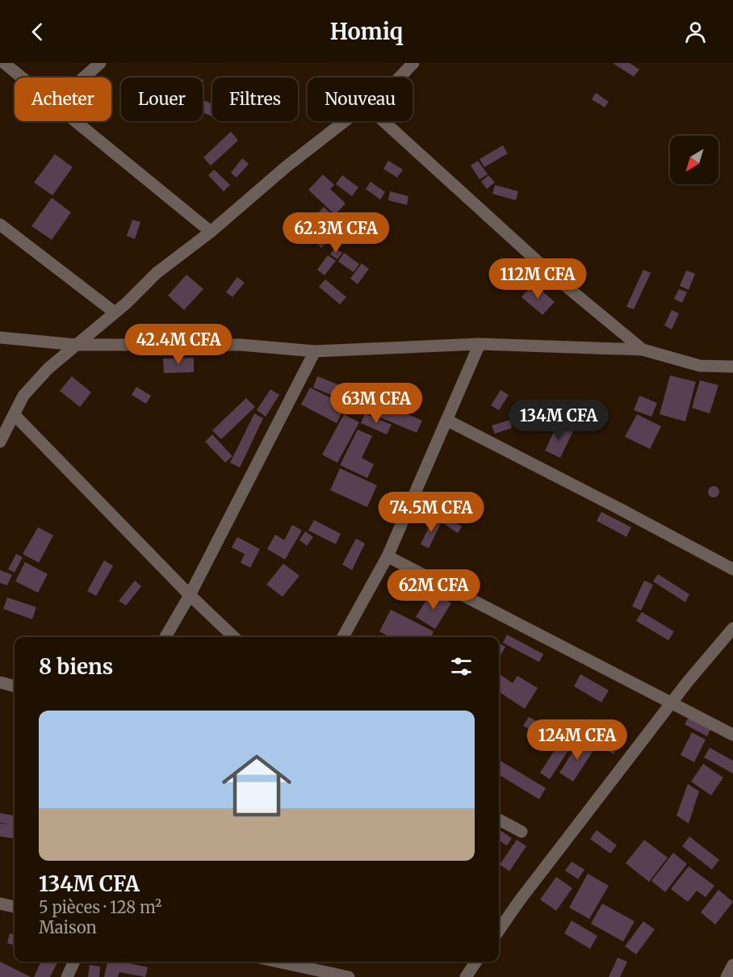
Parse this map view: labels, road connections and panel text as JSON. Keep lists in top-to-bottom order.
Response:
{
  "north": "bottom left",
  "page": {
    "header": "Homiq",
    "chip": [
      "Acheter",
      "Louer",
      "Filtres",
      "Nouveau"
    ],
    "price": [
      "62.3M CFA",
      "112M CFA",
      "42.4M CFA",
      "63M CFA",
      "134M CFA",
      "74.5M CFA",
      "62M CFA",
      "124M CFA"
    ],
    "heading": "8 biens",
    "list": [
      {
        "name": "134M CFA",
        "note": "5 pièces · 128 m² · Maison"
      }
    ]
  }
}
